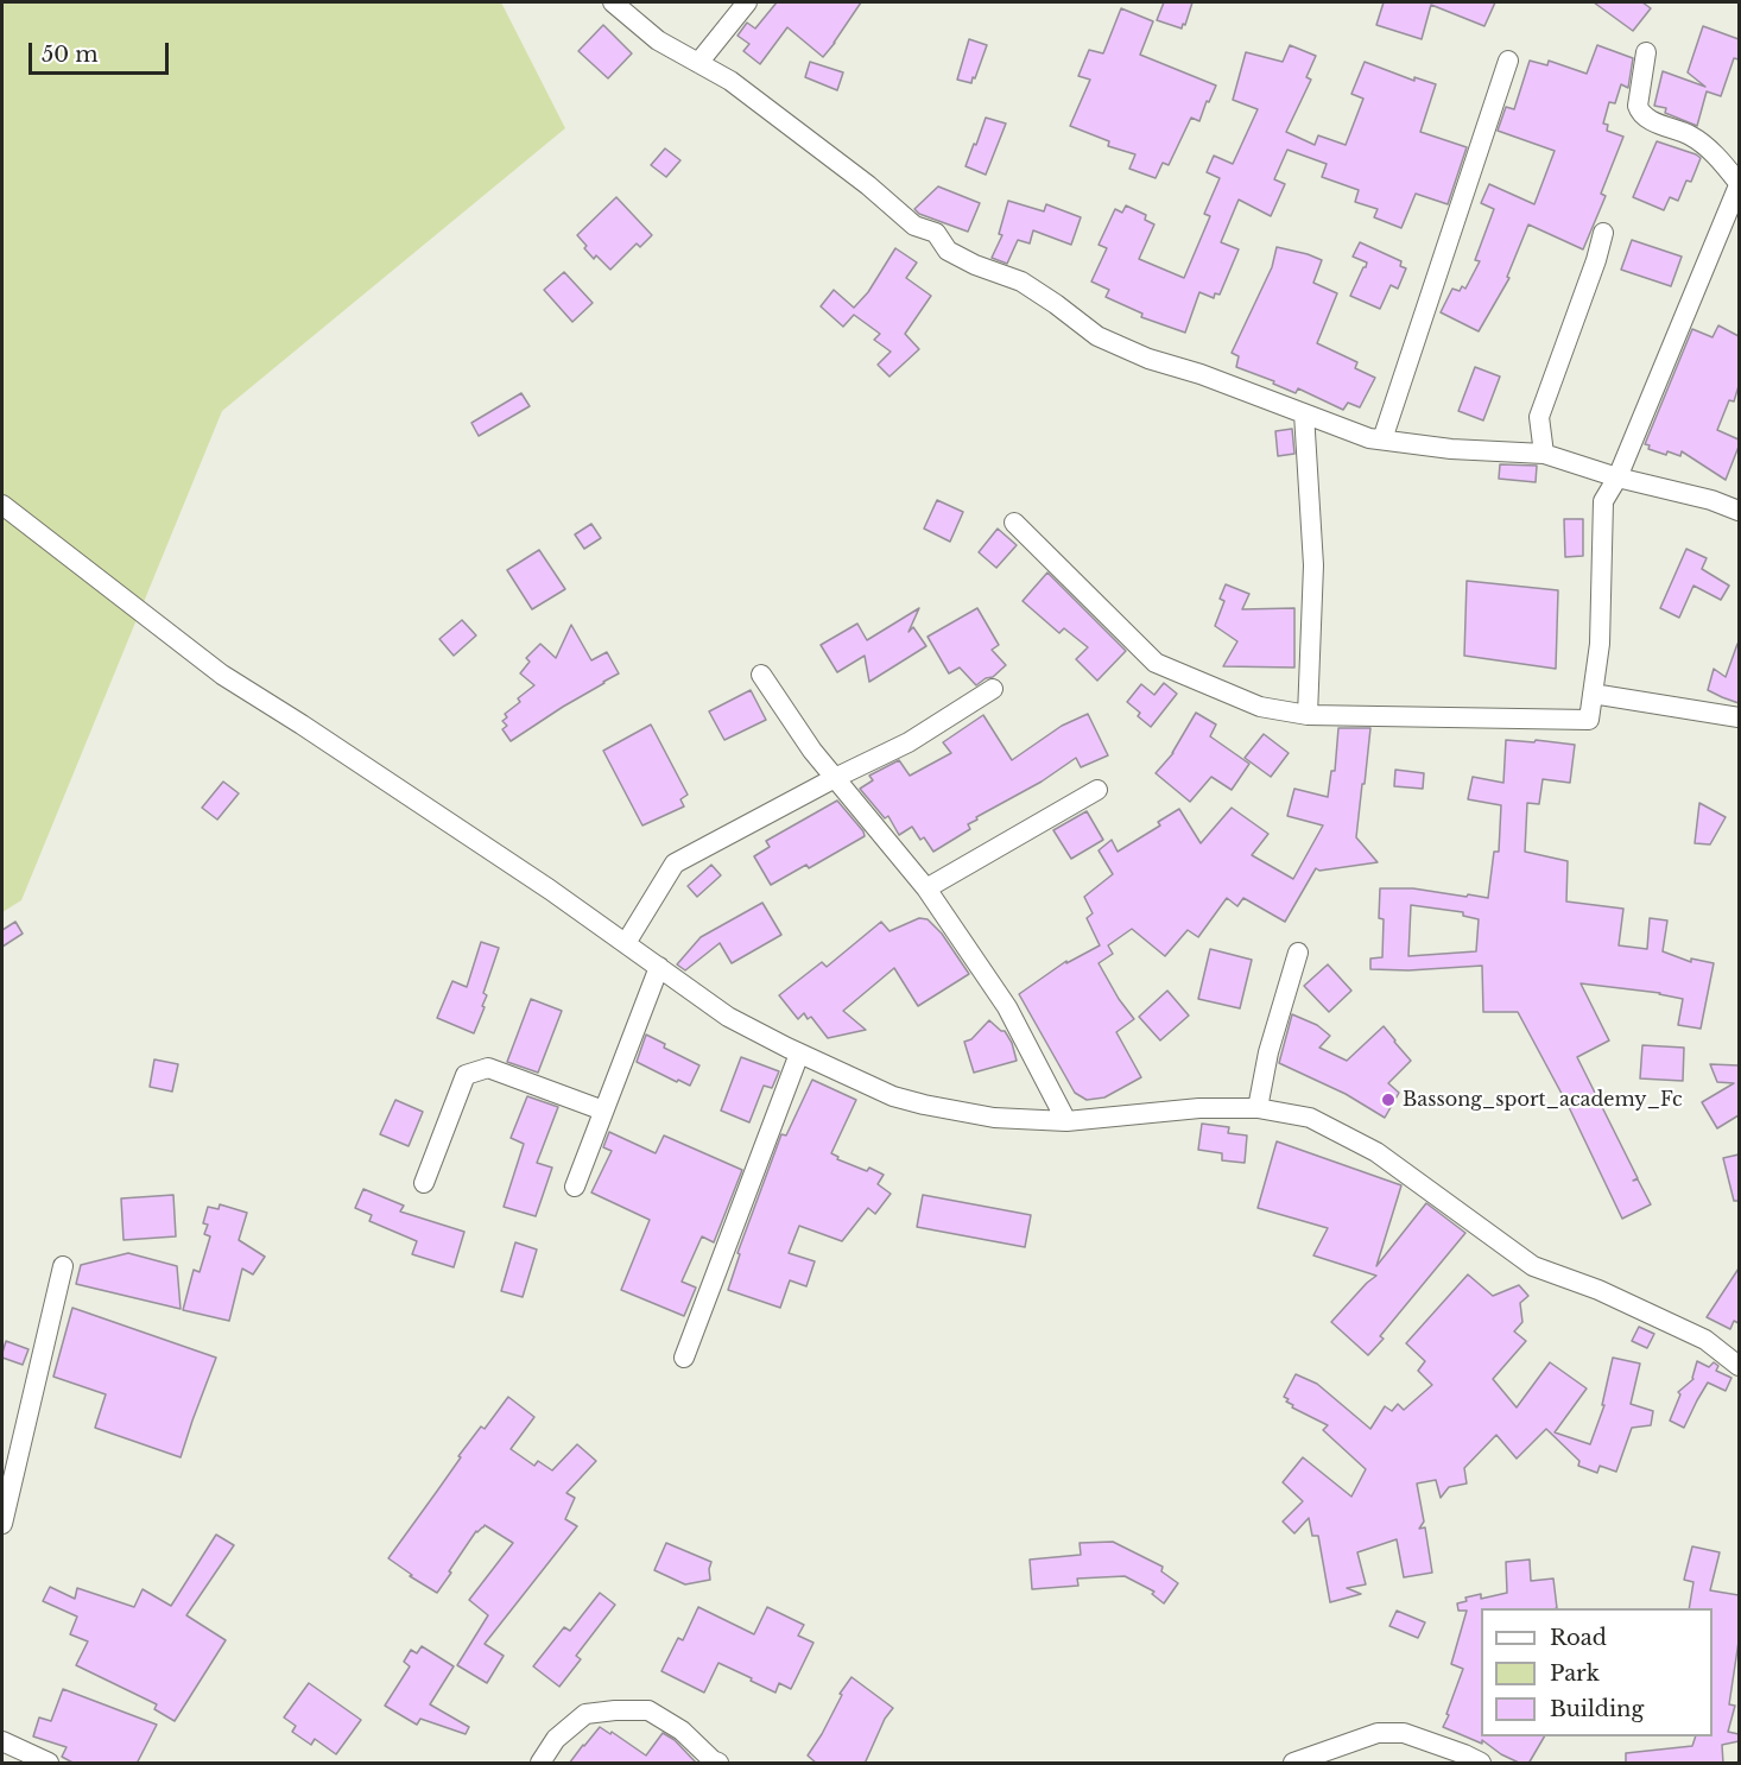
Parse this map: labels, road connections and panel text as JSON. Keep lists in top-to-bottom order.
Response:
{
  "places": ["Bassong_sport_academy_Fc"],
  "legend": ["Road", "Park", "Building"],
  "scale_bar": "50 m"
}
